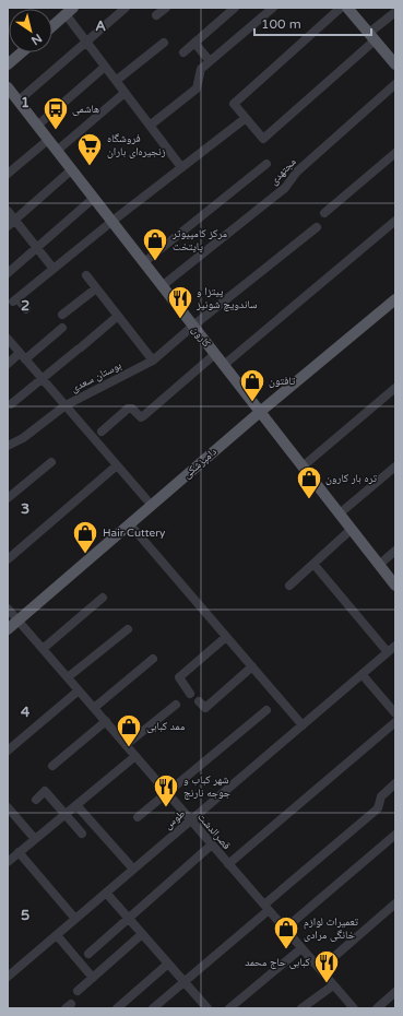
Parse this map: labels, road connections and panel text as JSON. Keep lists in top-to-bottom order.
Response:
{
  "streets": {
    "main road": ["کارون", "دامپزشکی"],
    "street": [
      "مجتهدی",
      "بوستان سعدی",
      "طوس",
      "قصرالدشت"
    ]
  },
  "crossings": [
    ["مجتهدی", "کارون"],
    ["کارون", "بوستان سعدی"],
    ["کارون", "دامپزشکی"],
    ["دامپزشکی", "قصرالدشت"],
    ["طوس", "قصرالدشت"]
  ],
  "places": {
    "bus stop": ["هاشمی"],
    "supermarket": ["فروشگاه زنجیره‌ای باران"],
    "shop": [
      "مرکز کامپیوتر پایتخت",
      "تافتون",
      "تره بار کارون",
      "Hair Cuttery",
      "ممد کبابی",
      "تعمیرات لوازم خانگی مرادی"
    ],
    "restaurant": ["پیتزا و ساندویچ شونیز", "شهر کباب و جوجه نارنج", "کبابی حاج محمد"]
  },
  "scale_bar": "100 m",
  "north": "bottom right",
  "grid": {
    "columns": ["A"],
    "rows": [
      "1",
      "2",
      "3",
      "4",
      "5"
    ]
  }
}
